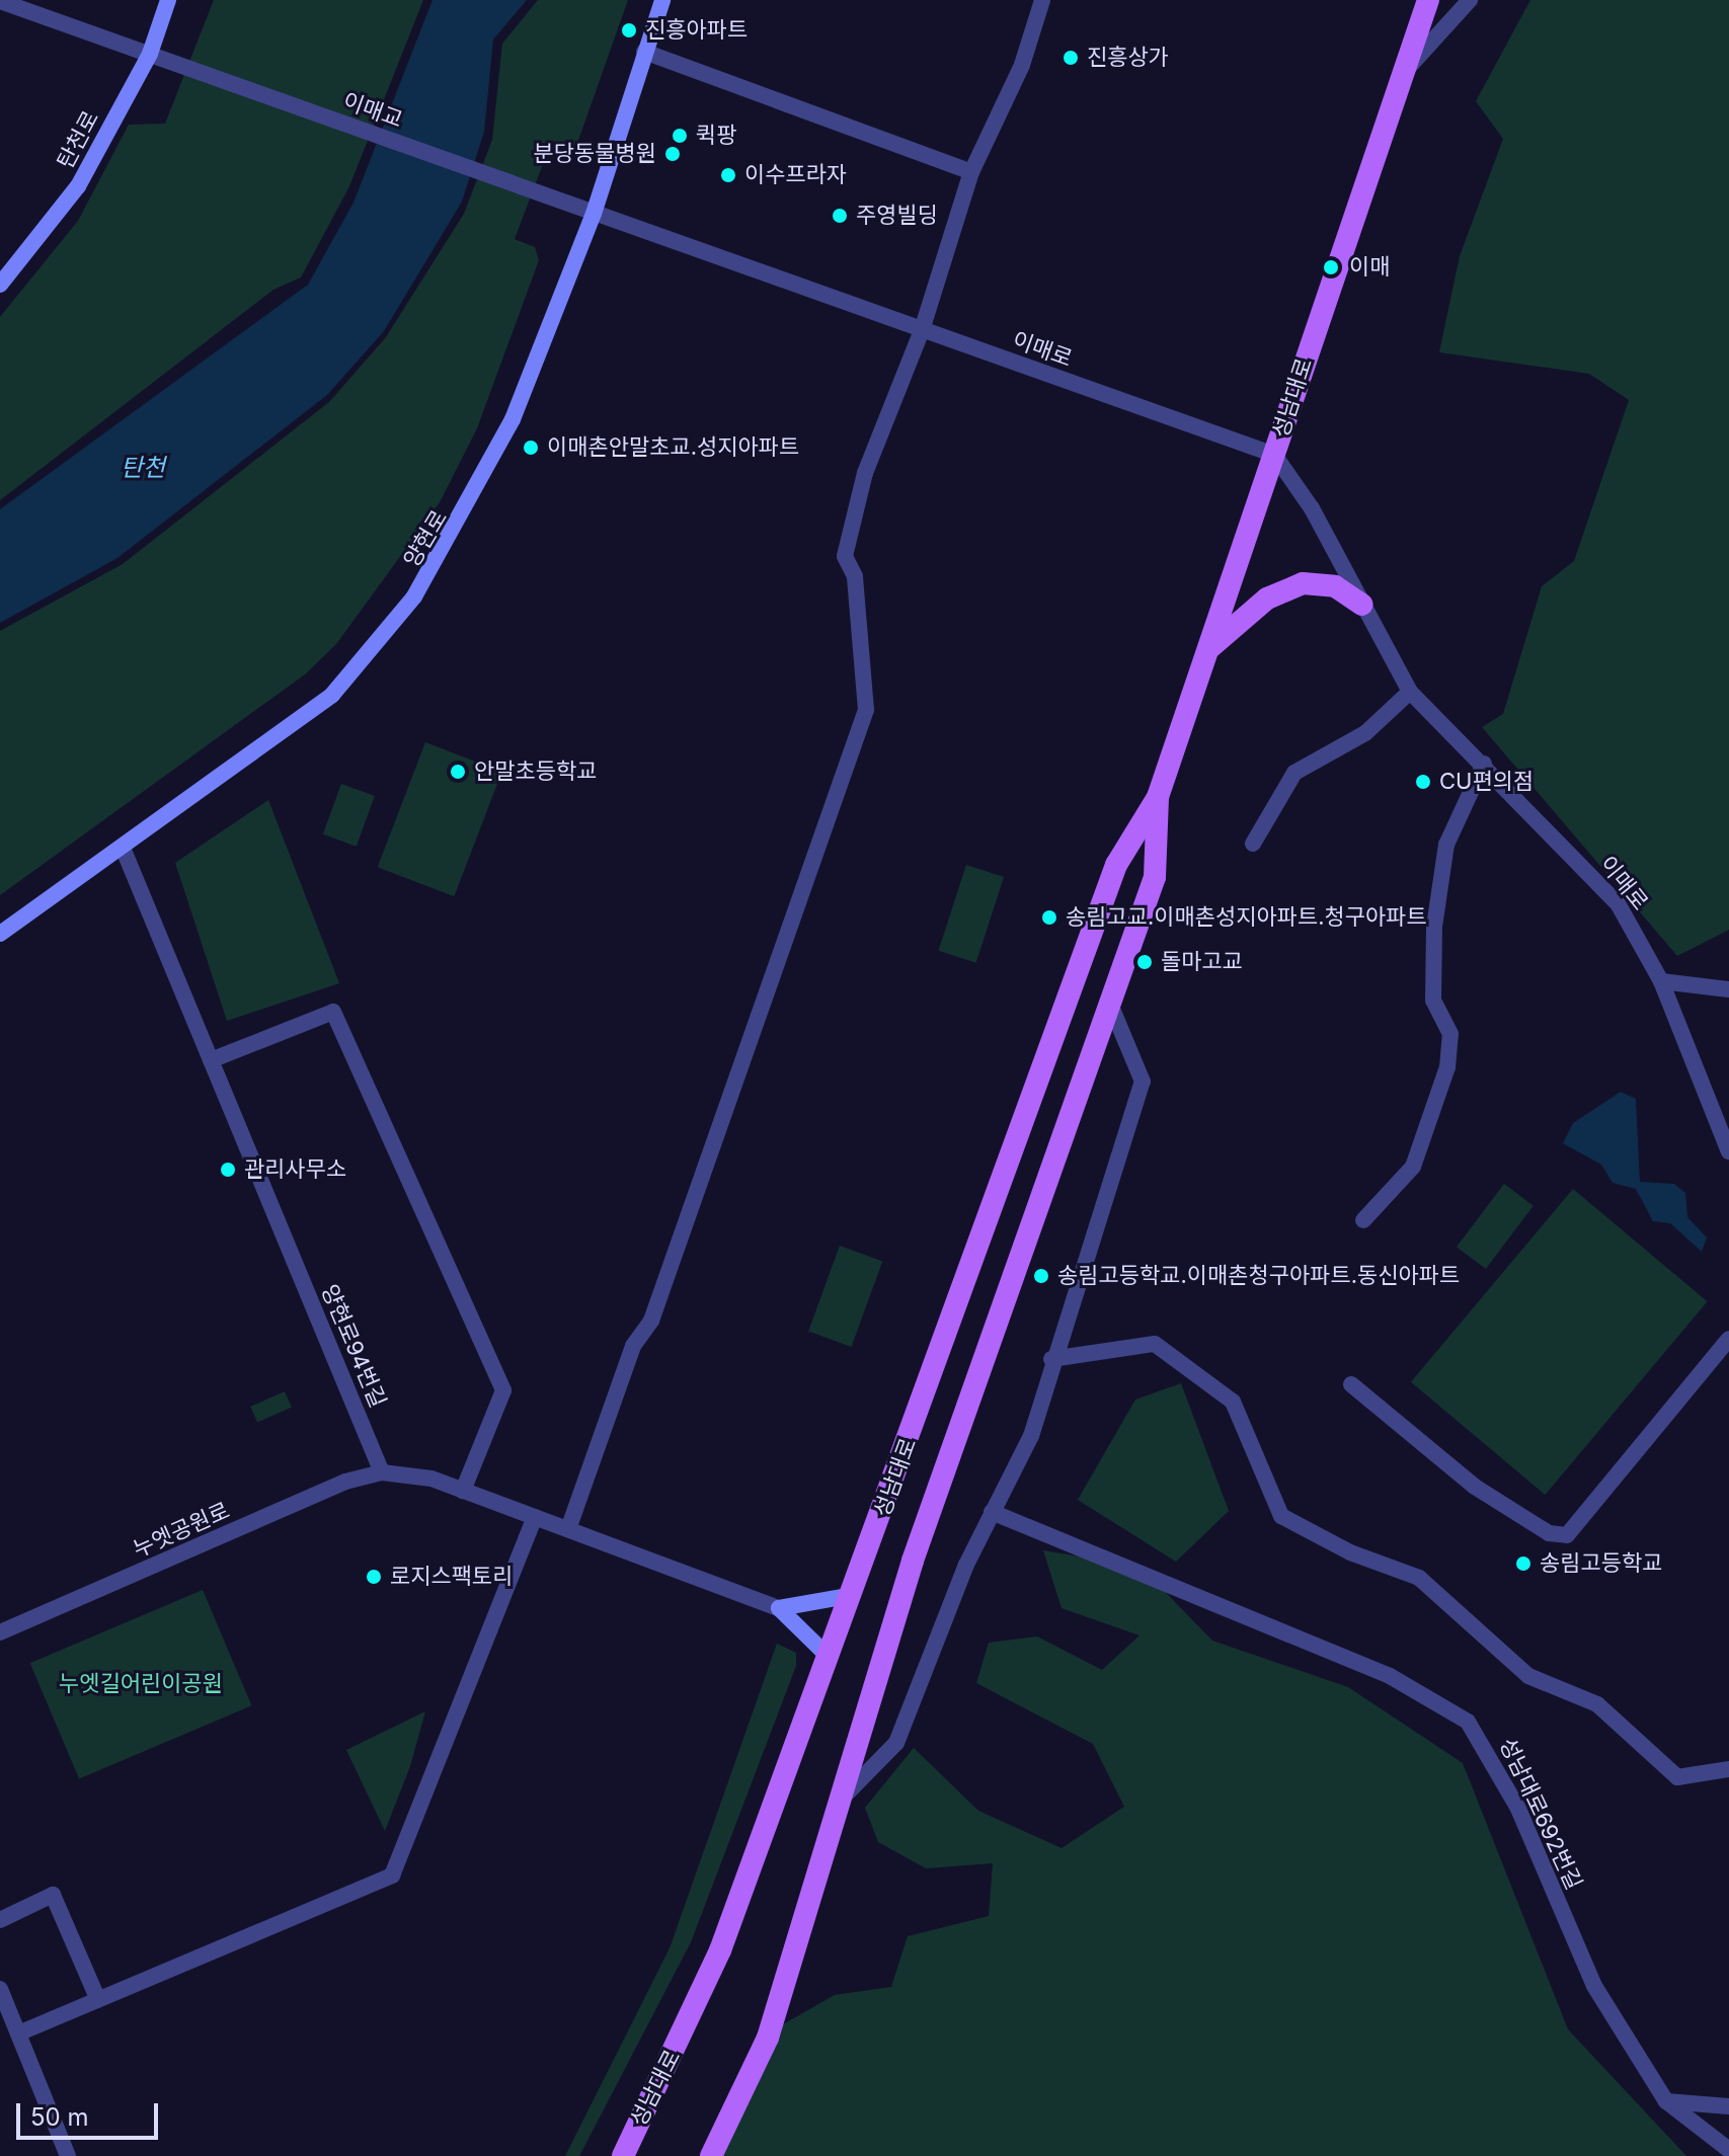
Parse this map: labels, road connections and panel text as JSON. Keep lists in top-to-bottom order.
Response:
{
  "streets": {
    "main road": ["탄천로", "성남대로", "양현로"],
    "street": [
      "이매교",
      "이매로",
      "양현로94번길",
      "누엣공원로",
      "성남대로692번길"
    ]
  },
  "crossings": [
    ["이매교", "탄천로"],
    ["이매교", "이매로"],
    ["이매로", "성남대로"],
    ["이매로", "양현로"],
    ["양현로", "양현로94번길"],
    ["양현로94번길", "누엣공원로"]
  ],
  "water": ["탄천"],
  "parks": ["누엣길어린이공원"],
  "places": [
    "진흥아파트",
    "진흥상가",
    "퀵팡",
    "분당동물병원",
    "이수프라자",
    "주영빌딩",
    "이매",
    "이매촌안말초교.성지아파트",
    "안말초등학교",
    "CU편의점",
    "송림고교.이매촌성지아파트.청구아파트",
    "돌마고교",
    "관리사무소",
    "송림고등학교.이매촌청구아파트.동신아파트",
    "송림고등학교",
    "로지스팩토리"
  ],
  "scale_bar": "50 m"
}
